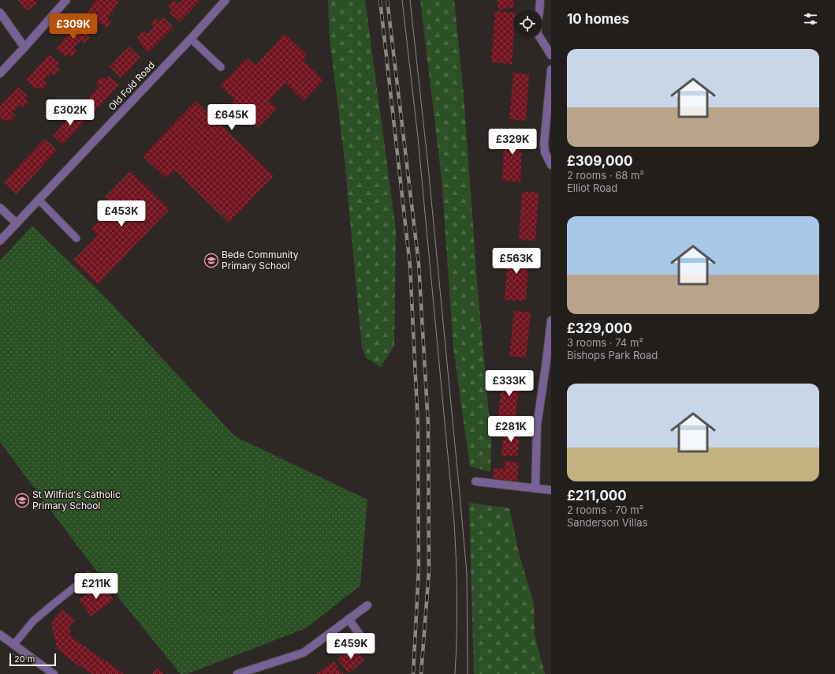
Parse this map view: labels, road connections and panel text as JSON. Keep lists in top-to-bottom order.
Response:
{
  "streets": {
    "street": ["Old Fold Road"]
  },
  "places": {
    "school or university": ["Bede Community Primary School", "St Wilfrid's Catholic Primary School"]
  },
  "scale_bar": "20 m",
  "page": {
    "heading": "10 homes",
    "price": [
      "£309K",
      "£302K",
      "£645K",
      "£329K",
      "£453K",
      "£563K",
      "£333K",
      "£281K",
      "£211K",
      "£459K"
    ],
    "list": [
      {
        "name": "£309,000",
        "note": "2 rooms · 68 m² · Elliot Road"
      },
      {
        "name": "£329,000",
        "note": "3 rooms · 74 m² · Bishops Park Road"
      },
      {
        "name": "£211,000",
        "note": "2 rooms · 70 m² · Sanderson Villas"
      }
    ],
    "scale": "20 m"
  }
}
